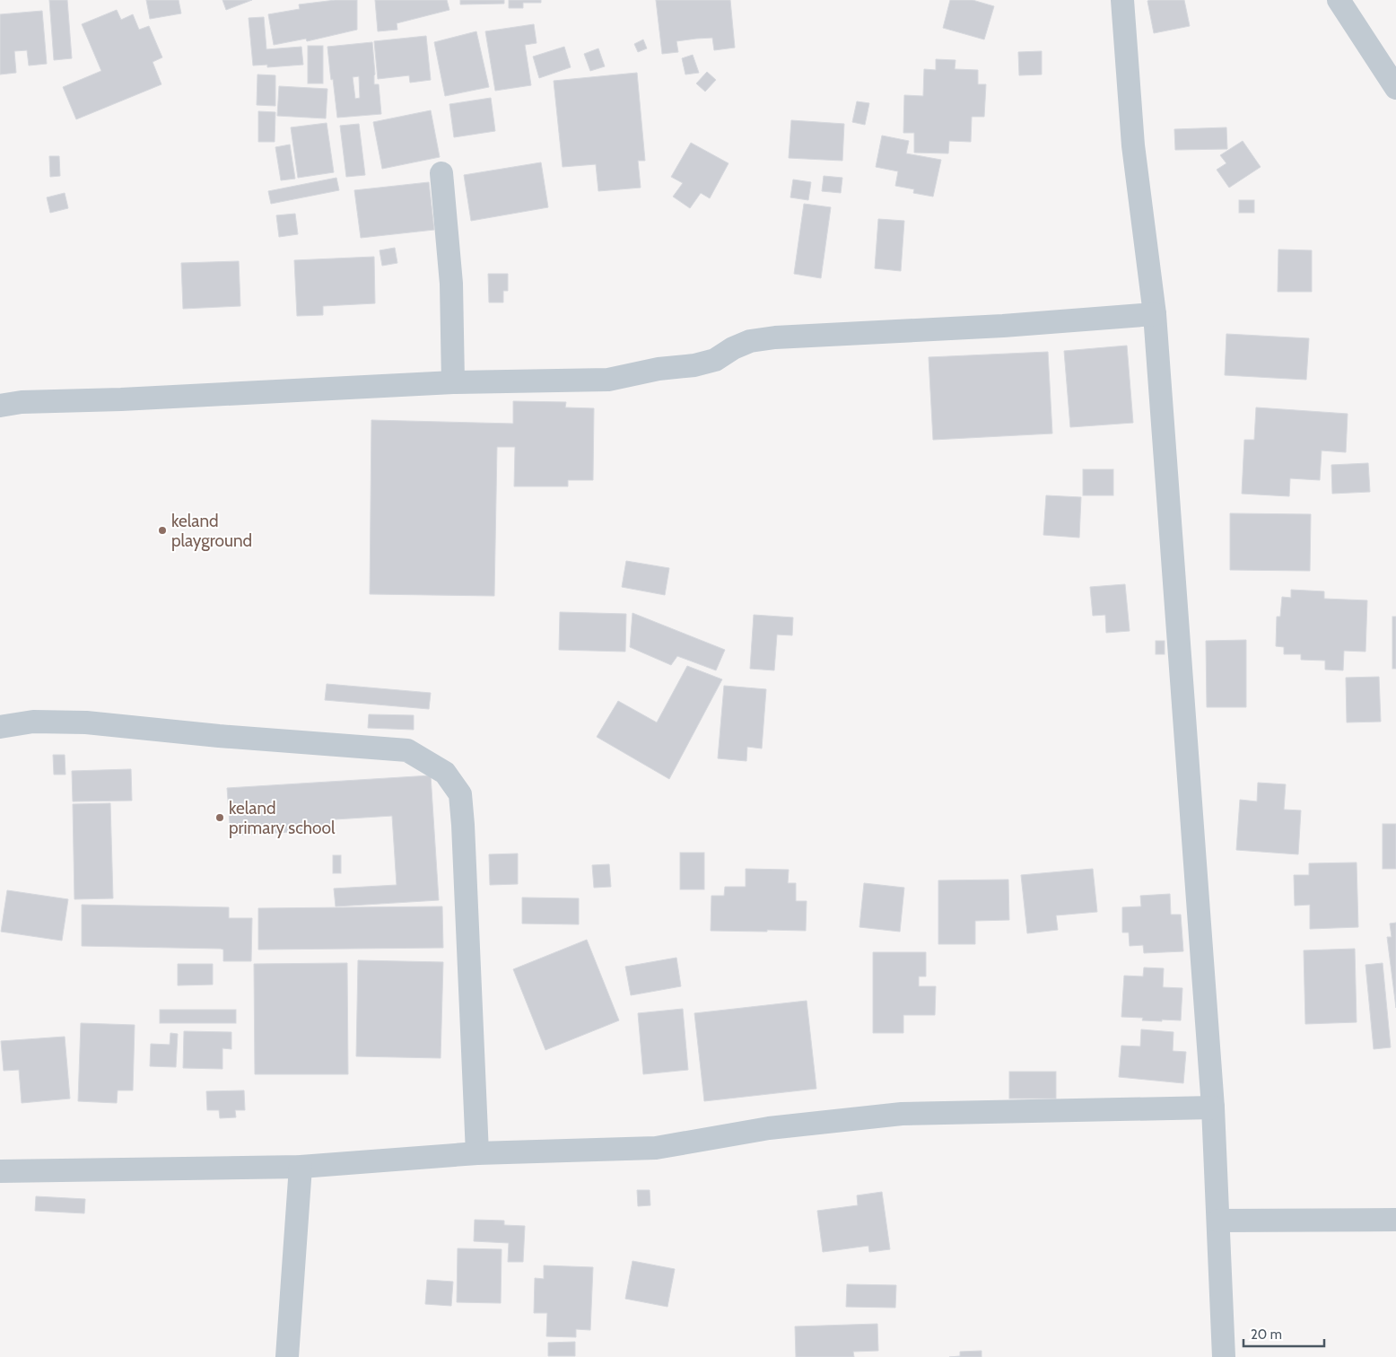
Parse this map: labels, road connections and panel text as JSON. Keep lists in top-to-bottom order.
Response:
{
  "places": ["keland playground", "keland primary school"],
  "scale_bar": "20 m"
}
